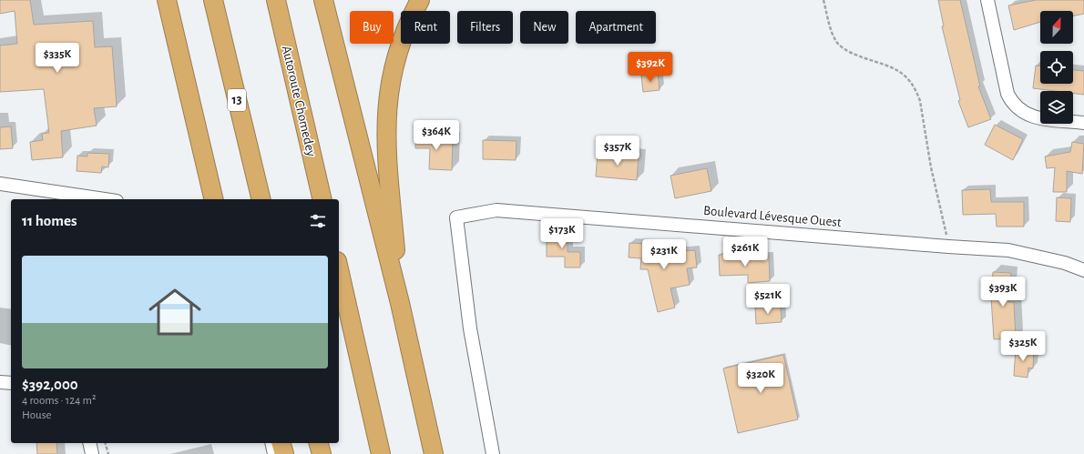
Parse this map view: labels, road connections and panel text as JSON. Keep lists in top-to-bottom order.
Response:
{
  "streets": {
    "highway": ["13", "Autoroute Chomedey"],
    "street": ["Boulevard Lévesque Ouest"]
  },
  "north": "top",
  "page": {
    "chip": [
      "Buy",
      "Rent",
      "Filters",
      "New",
      "Apartment"
    ],
    "price": [
      "$335K",
      "$392K",
      "$364K",
      "$357K",
      "$173K",
      "$261K",
      "$231K",
      "$393K",
      "$521K",
      "$325K",
      "$320K"
    ],
    "heading": "11 homes",
    "list": [
      {
        "name": "$392,000",
        "note": "4 rooms · 124 m² · House"
      }
    ]
  }
}
